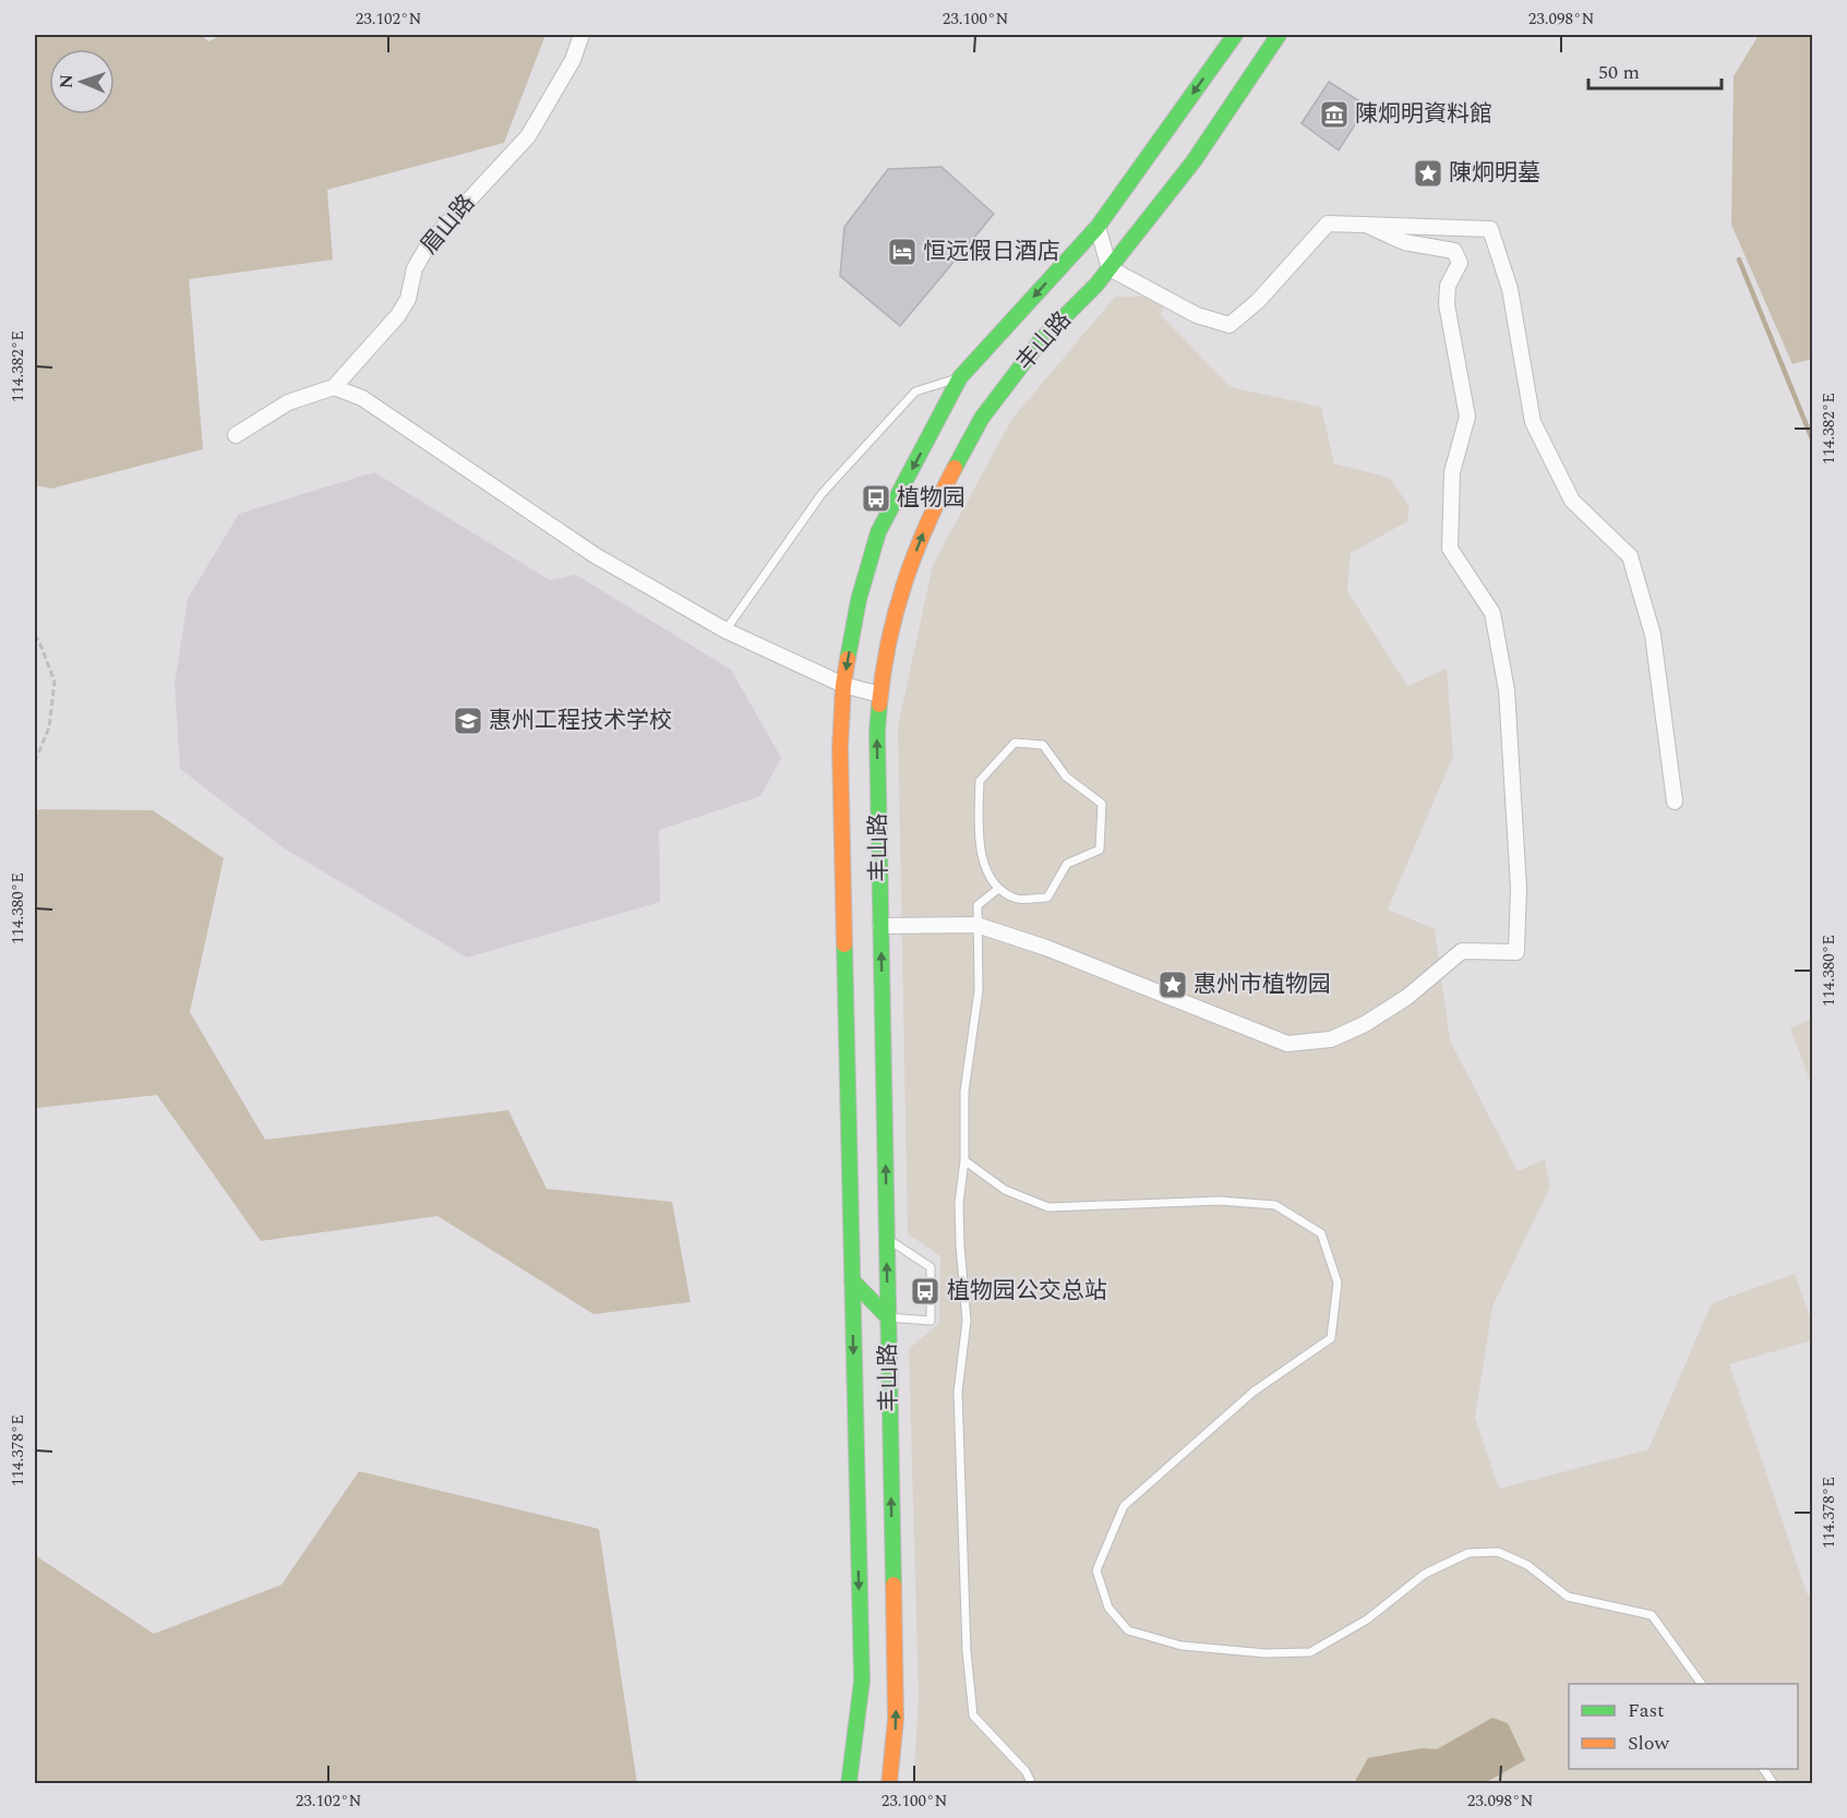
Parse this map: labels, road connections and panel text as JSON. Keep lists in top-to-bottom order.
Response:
{
  "streets": {
    "main road": ["丰山路"],
    "street": ["眉山路"]
  },
  "places": {
    "museum": ["陳炯明資料館"],
    "place": ["陳炯明墓", "惠州市植物园"],
    "hotel": ["恒远假日酒店"],
    "bus stop": ["植物园", "植物园公交总站"],
    "school or university": ["惠州工程技术学校"]
  },
  "legend": ["Fast", "Slow"],
  "scale_bar": "50 m",
  "north": "left",
  "coordinates": [
    "23.102°N",
    "23.100°N",
    "23.098°N",
    "114.382°E",
    "114.380°E",
    "114.378°E"
  ]
}
